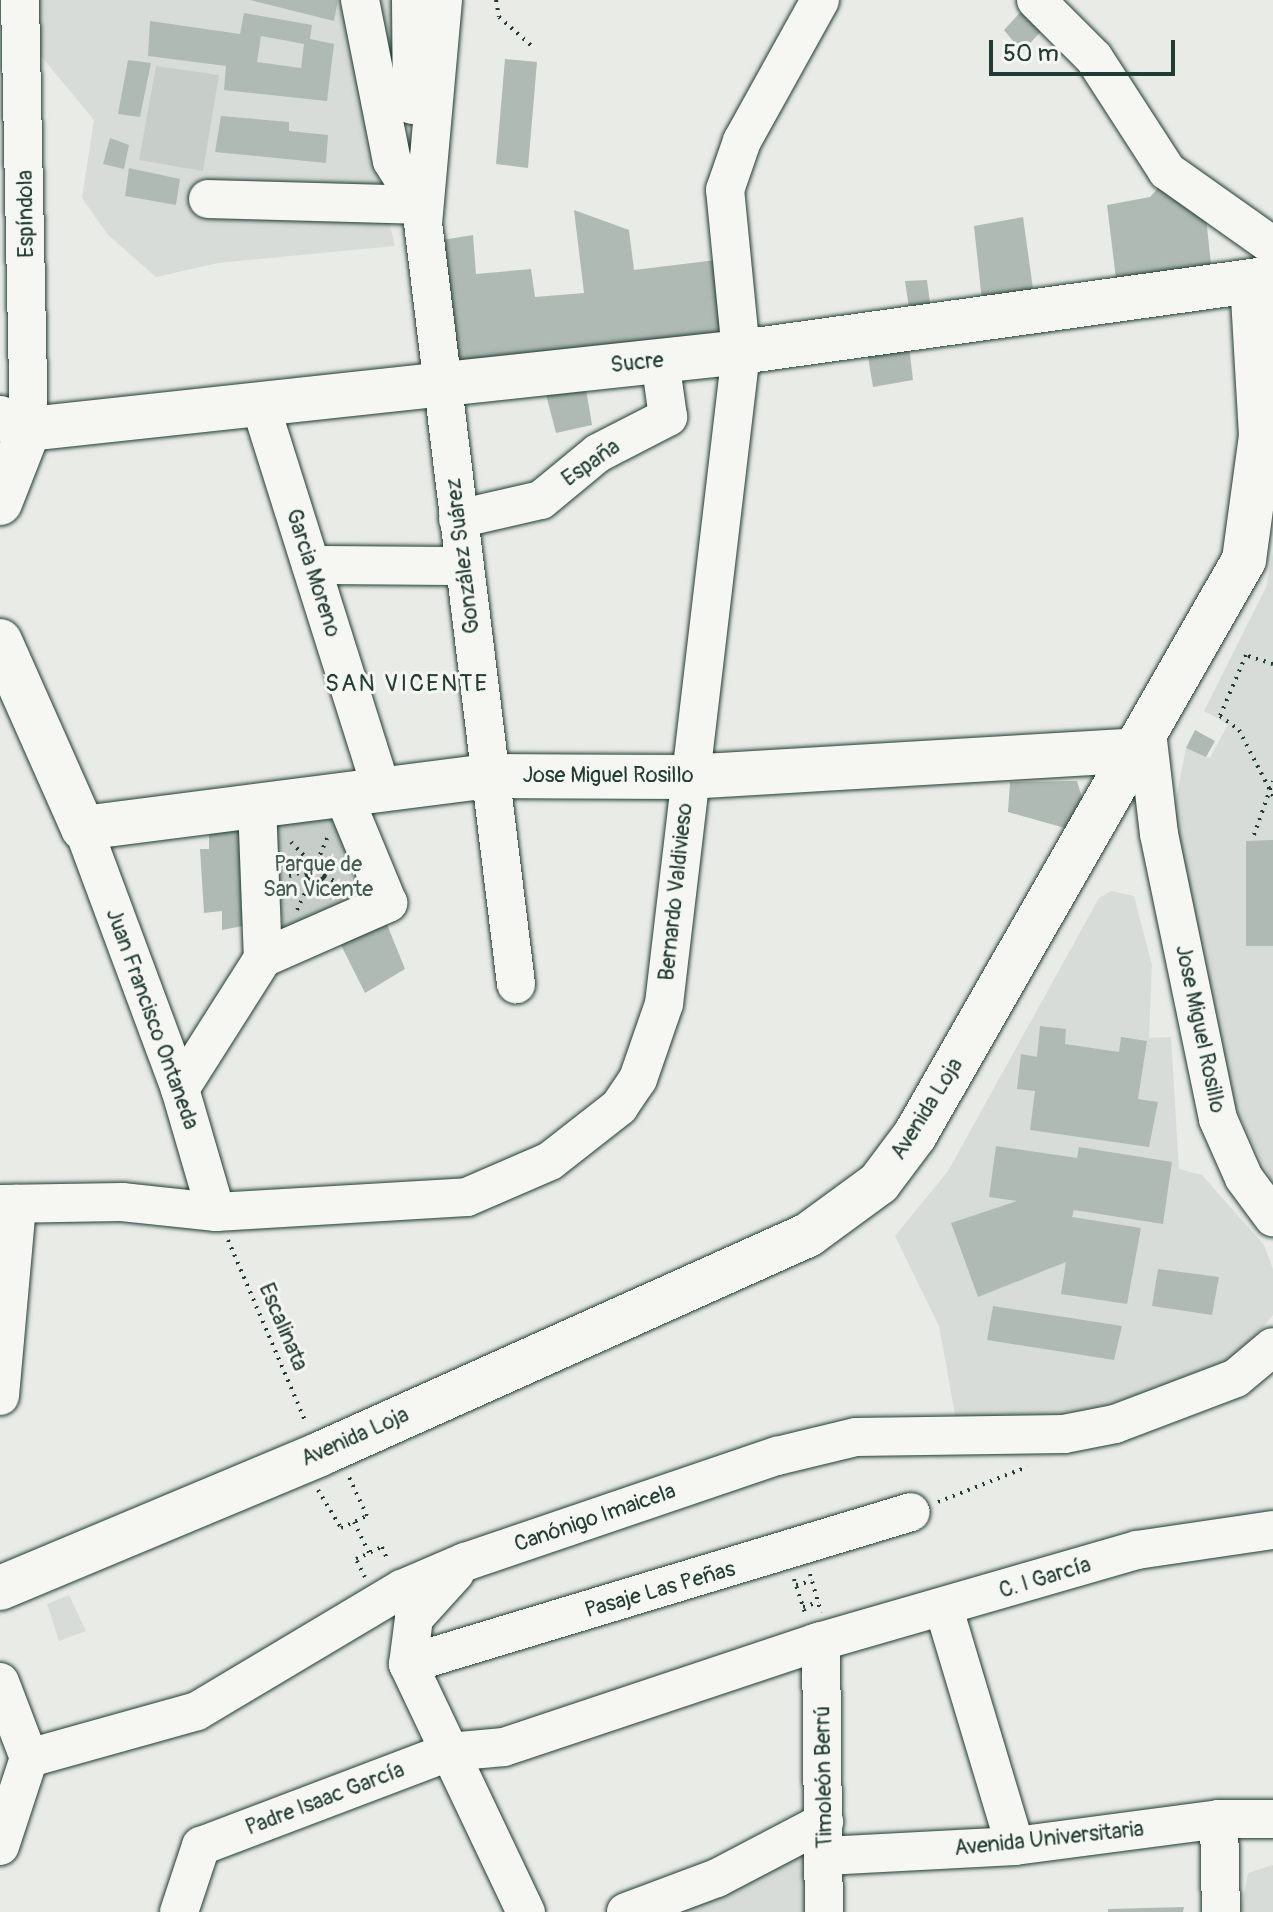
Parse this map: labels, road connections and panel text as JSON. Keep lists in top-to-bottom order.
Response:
{
  "streets": {
    "main road": ["Sucre", "Jose Miguel Rosillo", "Avenida Loja"],
    "street": [
      "Espíndola",
      "España",
      "González Suárez",
      "Garcia Moreno",
      "Bernardo Valdivieso",
      "Juan Francisco Ontaneda",
      "Canónigo Imaicela",
      "C. I García",
      "Pasaje Las Peñas",
      "Timoleón Berrú",
      "Padre Isaac García",
      "Avenida Universitaria"
    ],
    "path": ["Escalinata"]
  },
  "crossings": [
    ["Espíndola", "Sucre"],
    ["Sucre", "España"],
    ["Sucre", "González Suárez"],
    ["Sucre", "Garcia Moreno"],
    ["Sucre", "Bernardo Valdivieso"],
    ["Sucre", "Avenida Loja"],
    ["España", "González Suárez"],
    ["González Suárez", "Jose Miguel Rosillo"],
    ["Garcia Moreno", "Jose Miguel Rosillo"],
    ["Jose Miguel Rosillo", "Bernardo Valdivieso"],
    ["Jose Miguel Rosillo", "Juan Francisco Ontaneda"],
    ["Jose Miguel Rosillo", "Avenida Loja"],
    ["Bernardo Valdivieso", "Juan Francisco Ontaneda"],
    ["Bernardo Valdivieso", "Escalinata"],
    ["Juan Francisco Ontaneda", "Escalinata"],
    ["Avenida Loja", "Escalinata"],
    ["C. I García", "Timoleón Berrú"],
    ["Timoleón Berrú", "Avenida Universitaria"]
  ],
  "districts": ["SAN VICENTE"],
  "parks": ["Parque de San Vicente"],
  "scale_bar": "50 m"
}
